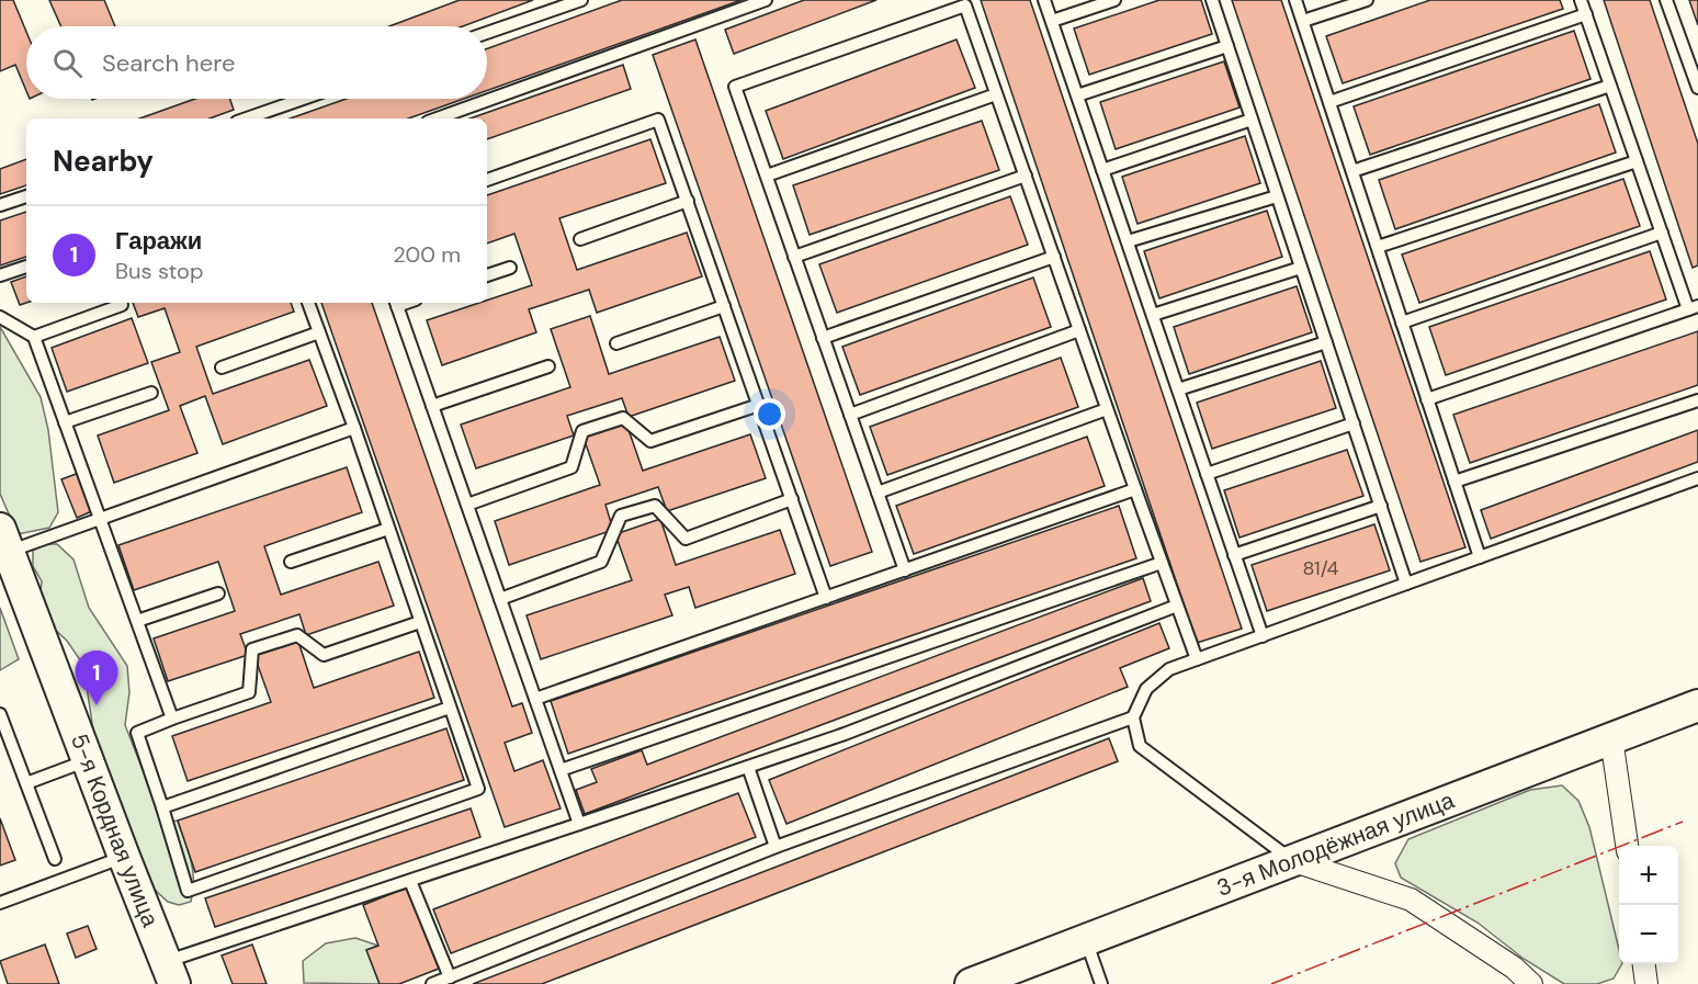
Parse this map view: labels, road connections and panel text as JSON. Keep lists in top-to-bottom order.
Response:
{
  "streets": {
    "main road": ["5-я Кордная улица", "3-я Молодёжная улица"]
  },
  "house_numbers": ["81/4"],
  "page": {
    "search": "Search here",
    "heading": "Nearby",
    "list": [
      {
        "mark": "1",
        "name": "Гаражи",
        "note": "Bus stop",
        "value": "200 m"
      }
    ],
    "pins": "1",
    "map_buttons": ["+", "−"]
  }
}
